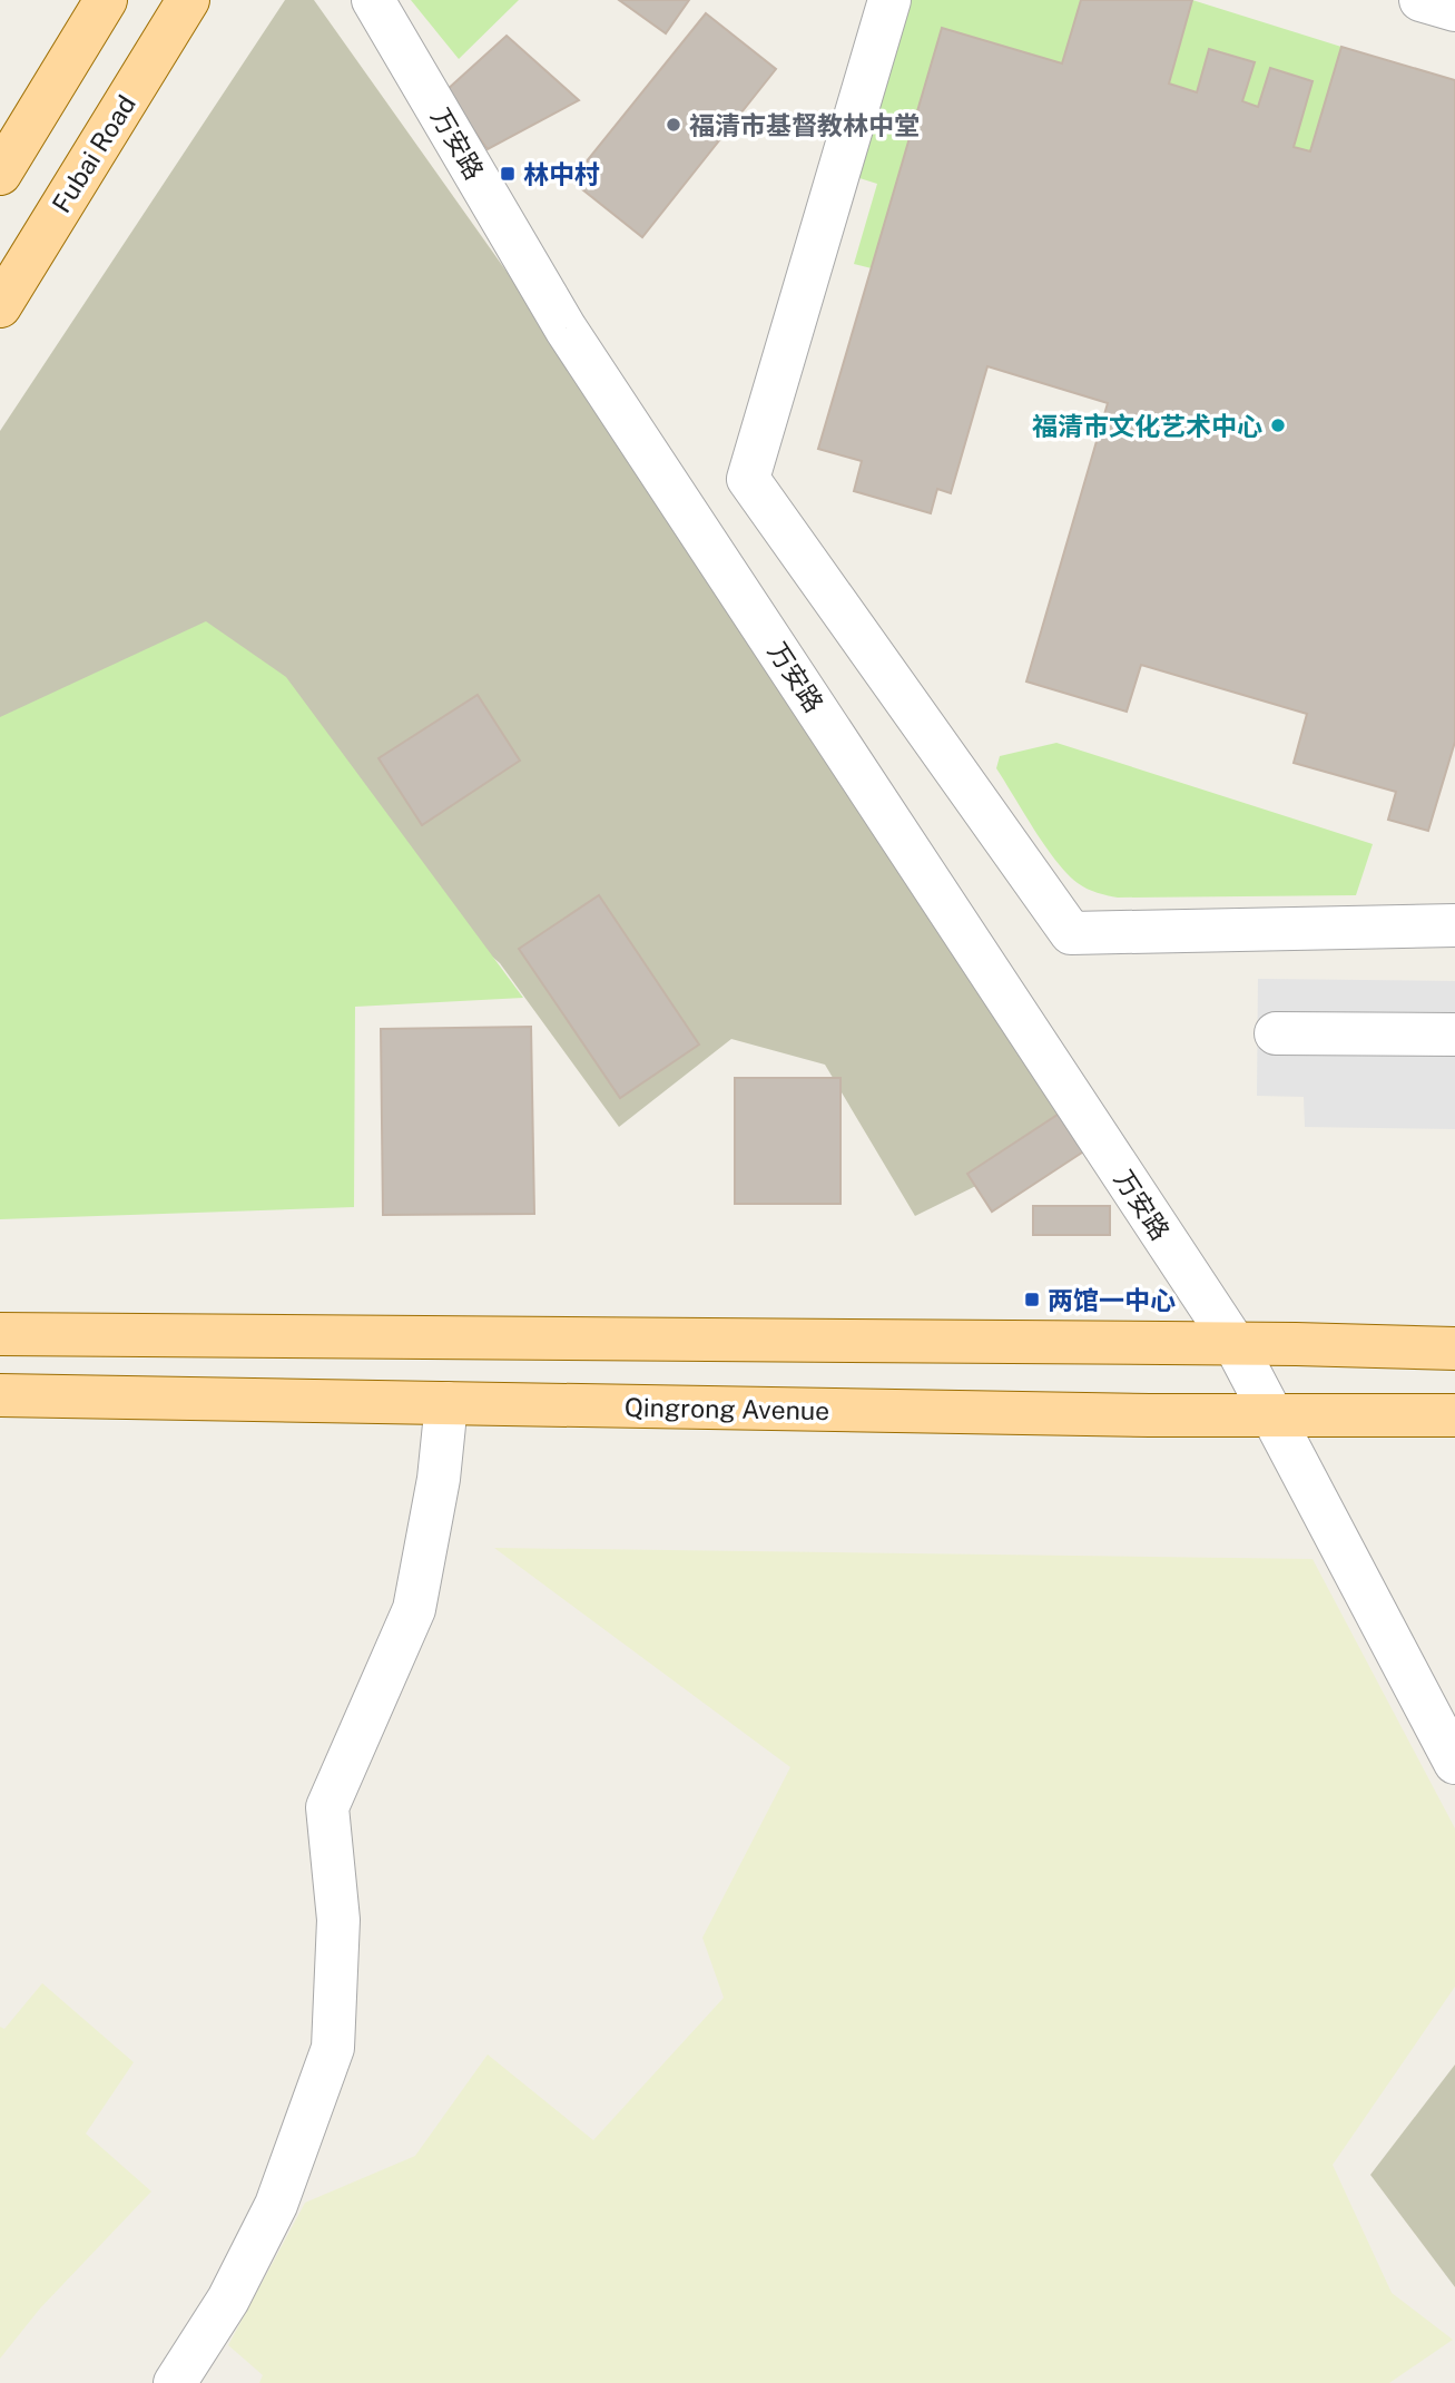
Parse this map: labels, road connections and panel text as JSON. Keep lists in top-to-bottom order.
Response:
{
  "streets": {
    "main road": ["Fubai Road", "Qingrong Avenue"],
    "street": ["万安路"]
  },
  "crossings": [
    ["万安路", "Qingrong Avenue"]
  ],
  "places": {
    "other": ["福清市基督教林中堂", "福清市文化艺术中心"],
    "transit": ["林中村", "两馆一中心"]
  }
}
